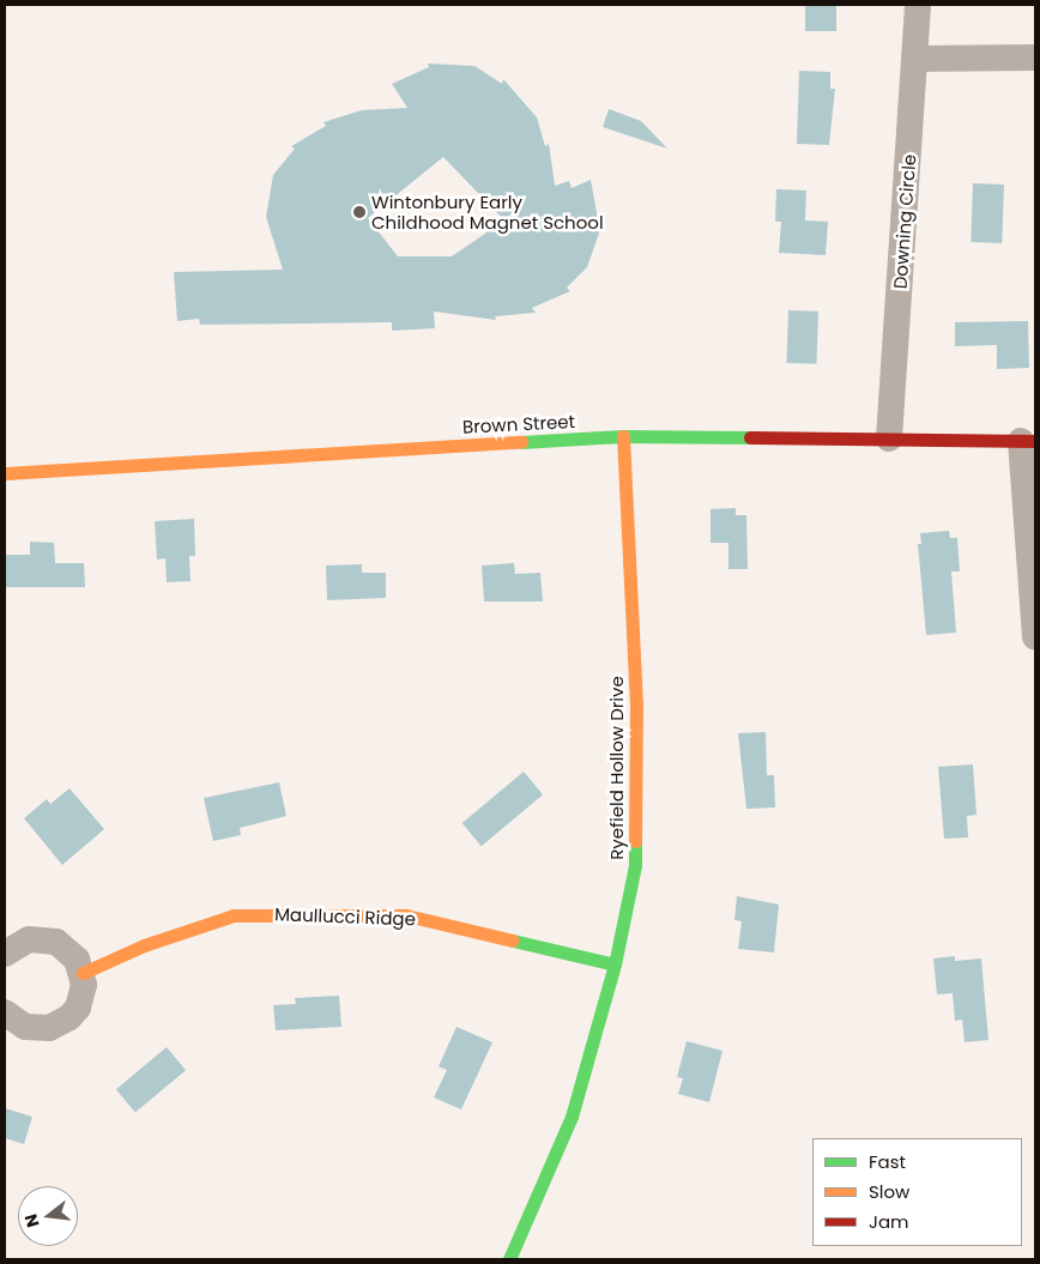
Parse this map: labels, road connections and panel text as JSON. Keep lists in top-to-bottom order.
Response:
{
  "streets": {
    "street": [
      "Downing Circle",
      "Brown Street",
      "Ryefield Hollow Drive",
      "Maullucci Ridge"
    ]
  },
  "crossings": [
    ["Downing Circle", "Brown Street"],
    ["Brown Street", "Ryefield Hollow Drive"],
    ["Ryefield Hollow Drive", "Maullucci Ridge"]
  ],
  "places": ["Wintonbury Early Childhood Magnet School"],
  "legend": ["Fast", "Slow", "Jam"],
  "north": "left"
}
